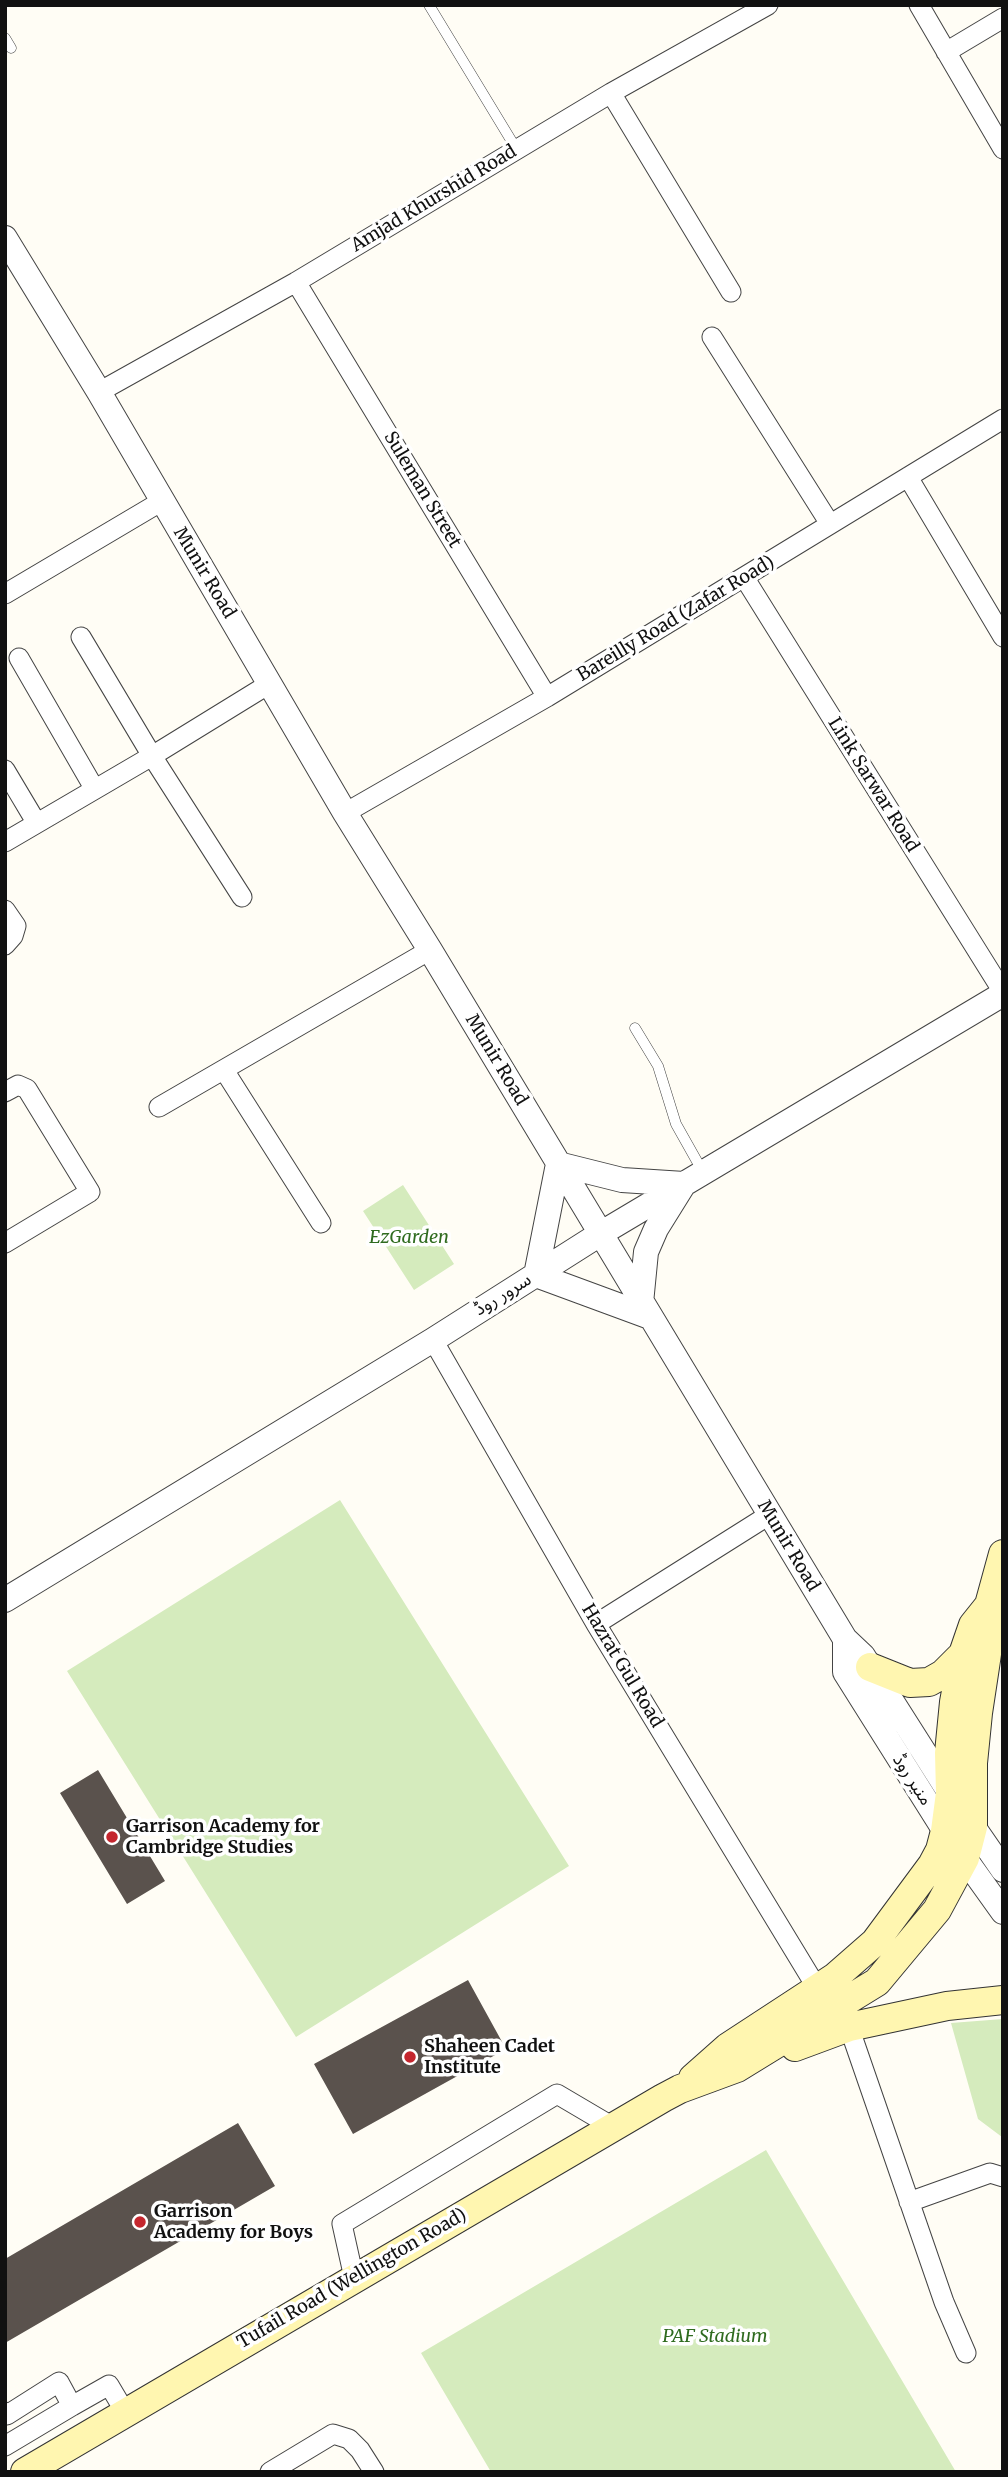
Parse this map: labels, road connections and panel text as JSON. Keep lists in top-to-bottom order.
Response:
{
  "streets": {
    "main road": ["Tufail Road (Wellington Road)"],
    "street": [
      "Amjad Khurshid Road",
      "Suleman Street",
      "Munir Road",
      "Bareilly Road (Zafar Road)",
      "Link Sarwar Road",
      "سرور روڈ",
      "Hazrat Gul Road",
      "منیر روڈ"
    ]
  },
  "crossings": [
    ["Amjad Khurshid Road", "Suleman Street"],
    ["Amjad Khurshid Road", "Munir Road"],
    ["Suleman Street", "Bareilly Road (Zafar Road)"],
    ["Munir Road", "Bareilly Road (Zafar Road)"],
    ["Munir Road", "سرور روڈ"],
    ["Munir Road", "منیر روڈ"],
    ["Munir Road", "Tufail Road (Wellington Road)"],
    ["Bareilly Road (Zafar Road)", "Link Sarwar Road"],
    ["Link Sarwar Road", "سرور روڈ"],
    ["سرور روڈ", "Hazrat Gul Road"],
    ["Hazrat Gul Road", "Tufail Road (Wellington Road)"],
    ["منیر روڈ", "Tufail Road (Wellington Road)"]
  ],
  "parks": ["EzGarden", "PAF Stadium"],
  "places": ["Garrison Academy for Cambridge Studies", "Shaheen Cadet Institute", "Garrison Academy for Boys"]
}
